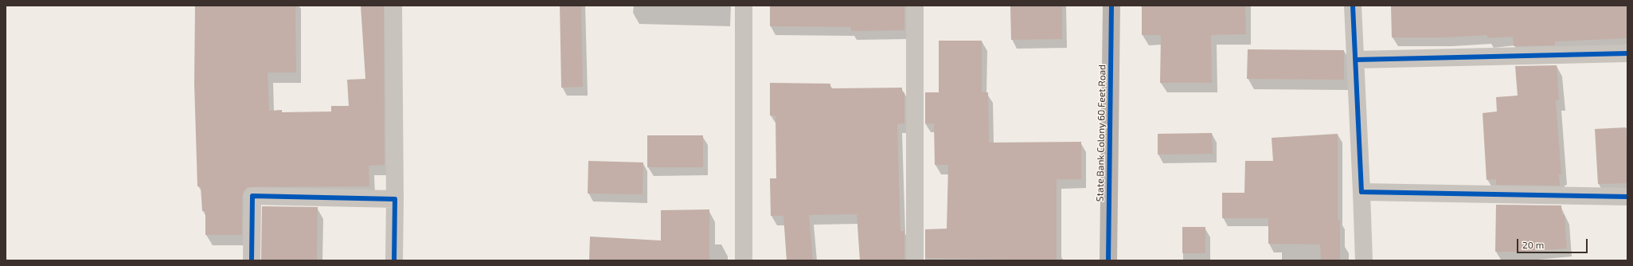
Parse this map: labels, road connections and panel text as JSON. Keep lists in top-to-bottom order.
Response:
{
  "streets": {
    "street": ["State Bank Colony 60 Feet Road"]
  },
  "scale_bar": "20 m"
}
